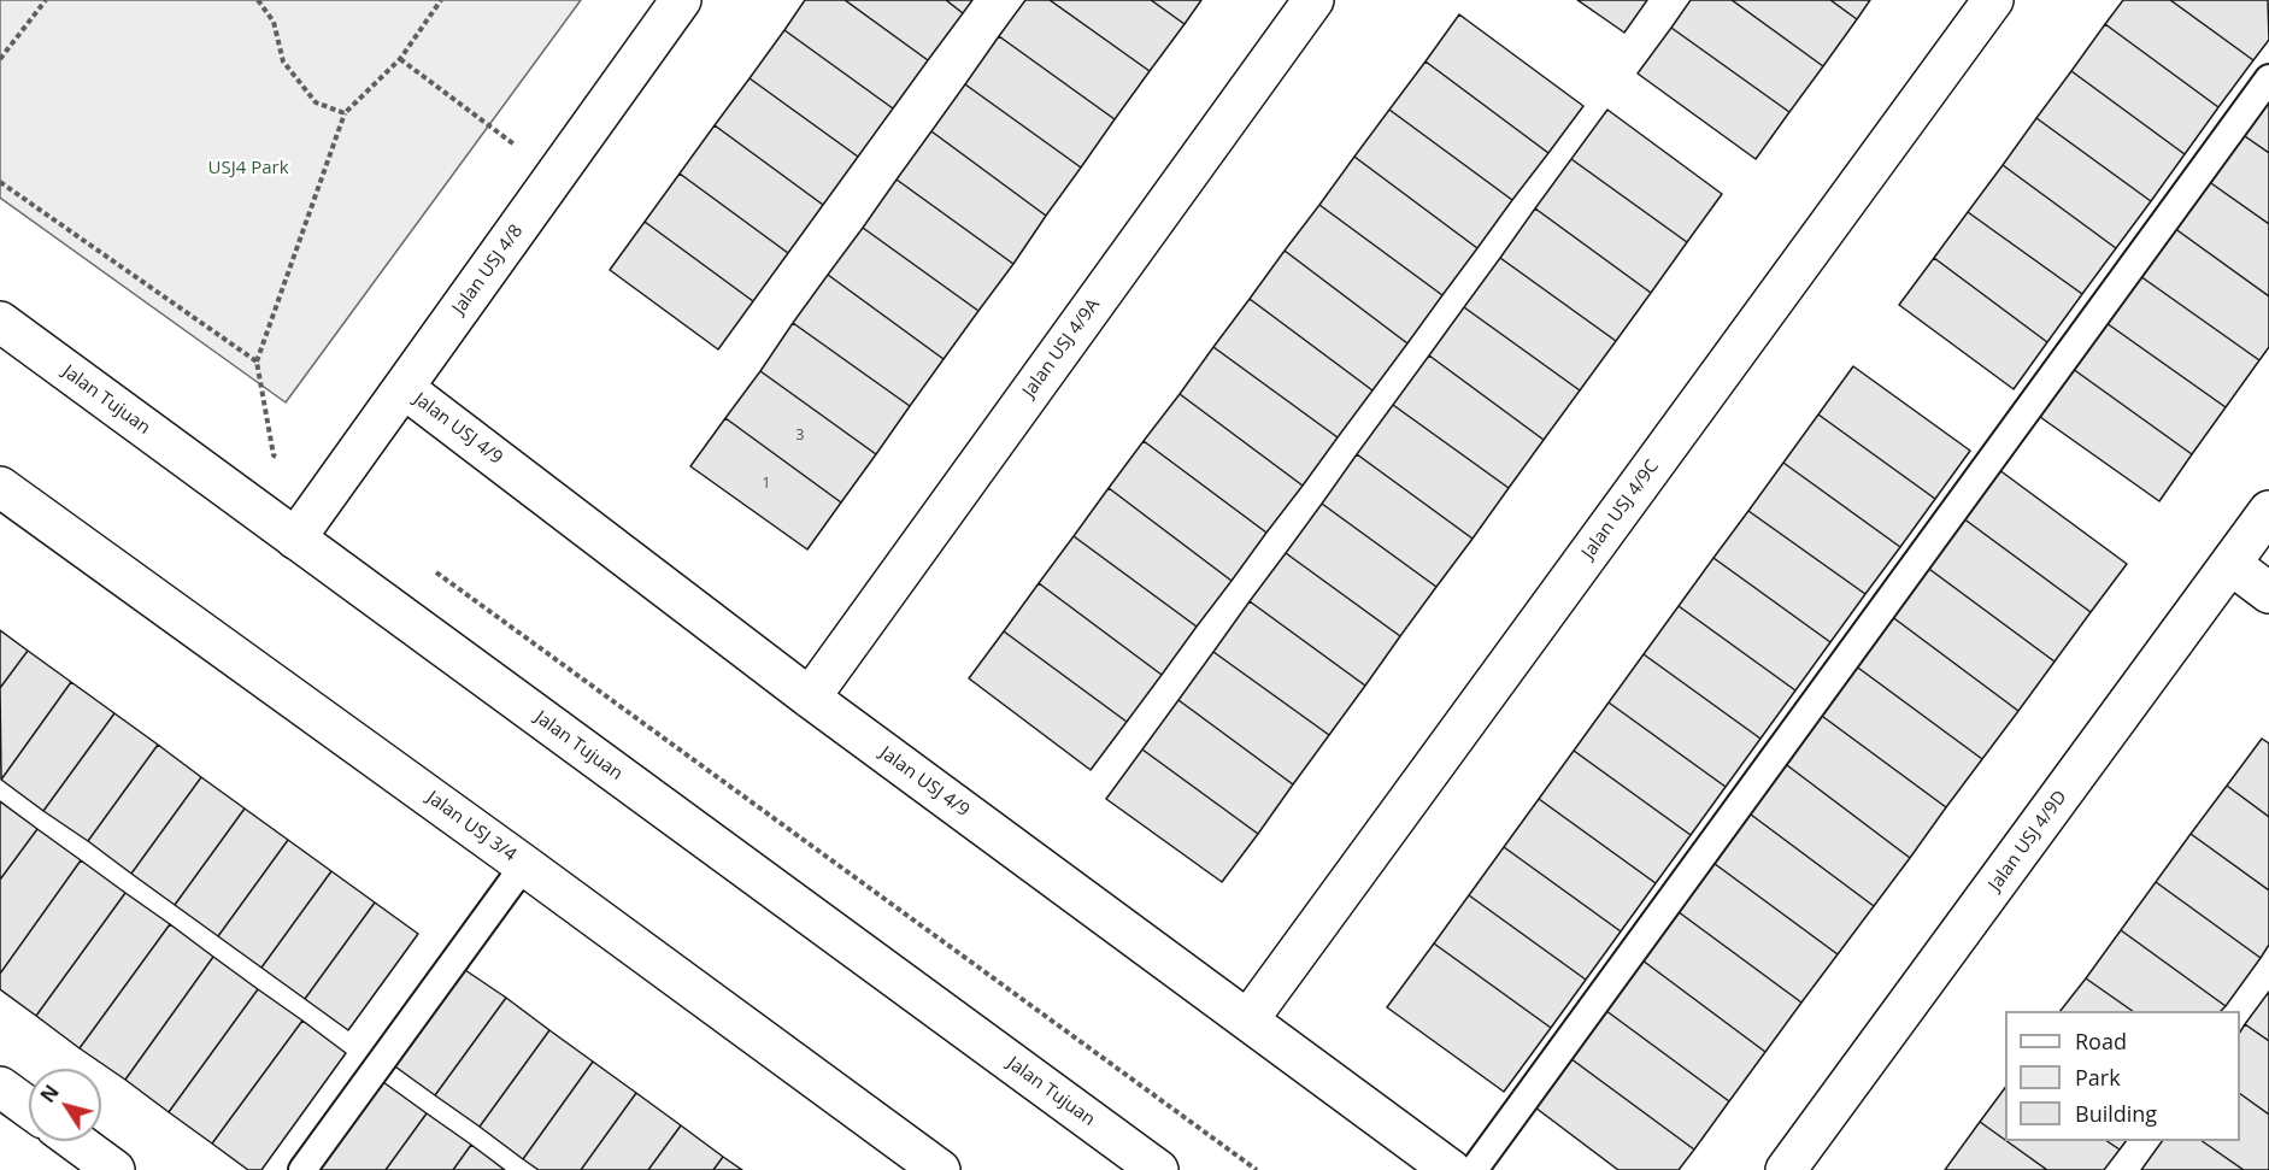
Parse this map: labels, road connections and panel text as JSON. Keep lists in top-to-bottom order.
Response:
{
  "streets": {
    "street": [
      "Jalan USJ 4/8",
      "Jalan USJ 4/9A",
      "Jalan Tujuan",
      "Jalan USJ 4/9",
      "Jalan USJ 4/9C",
      "Jalan USJ 3/4",
      "Jalan USJ 4/9D"
    ]
  },
  "crossings": [
    ["Jalan USJ 4/8", "Jalan Tujuan"],
    ["Jalan USJ 4/8", "Jalan USJ 4/9"],
    ["Jalan USJ 4/9A", "Jalan USJ 4/9"],
    ["Jalan USJ 4/9", "Jalan USJ 4/9C"]
  ],
  "parks": ["USJ4 Park"],
  "house_numbers": ["3", "1"],
  "legend": ["Road", "Park", "Building"],
  "north": "top left"
}
